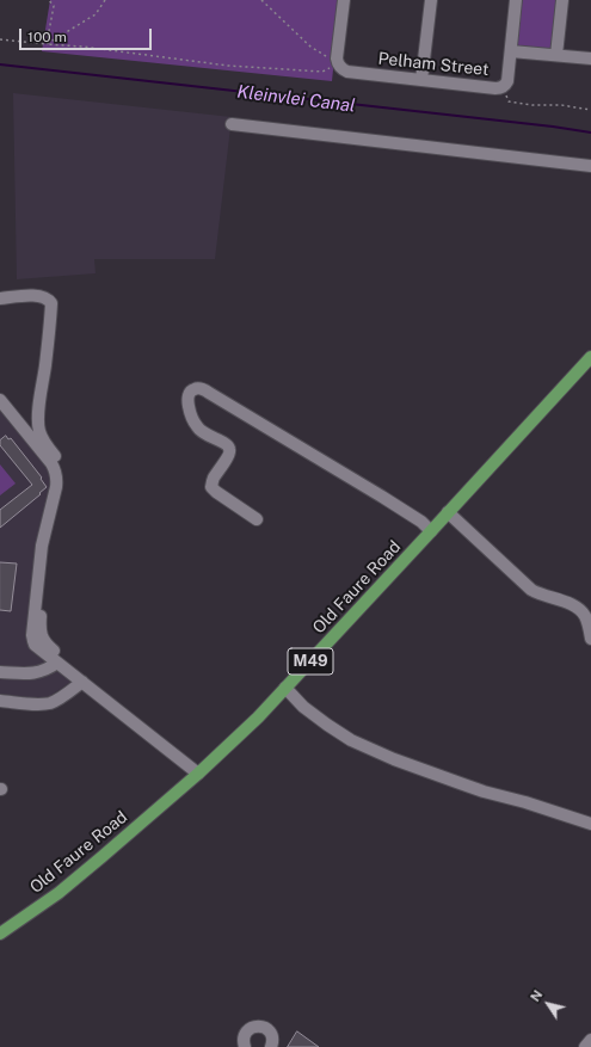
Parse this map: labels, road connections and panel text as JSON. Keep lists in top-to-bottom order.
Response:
{
  "streets": {
    "main road": ["Old Faure Road", "M49"],
    "street": ["Pelham Street"]
  },
  "water": ["Kleinvlei Canal"],
  "scale_bar": "100 m",
  "north": "top left"
}
